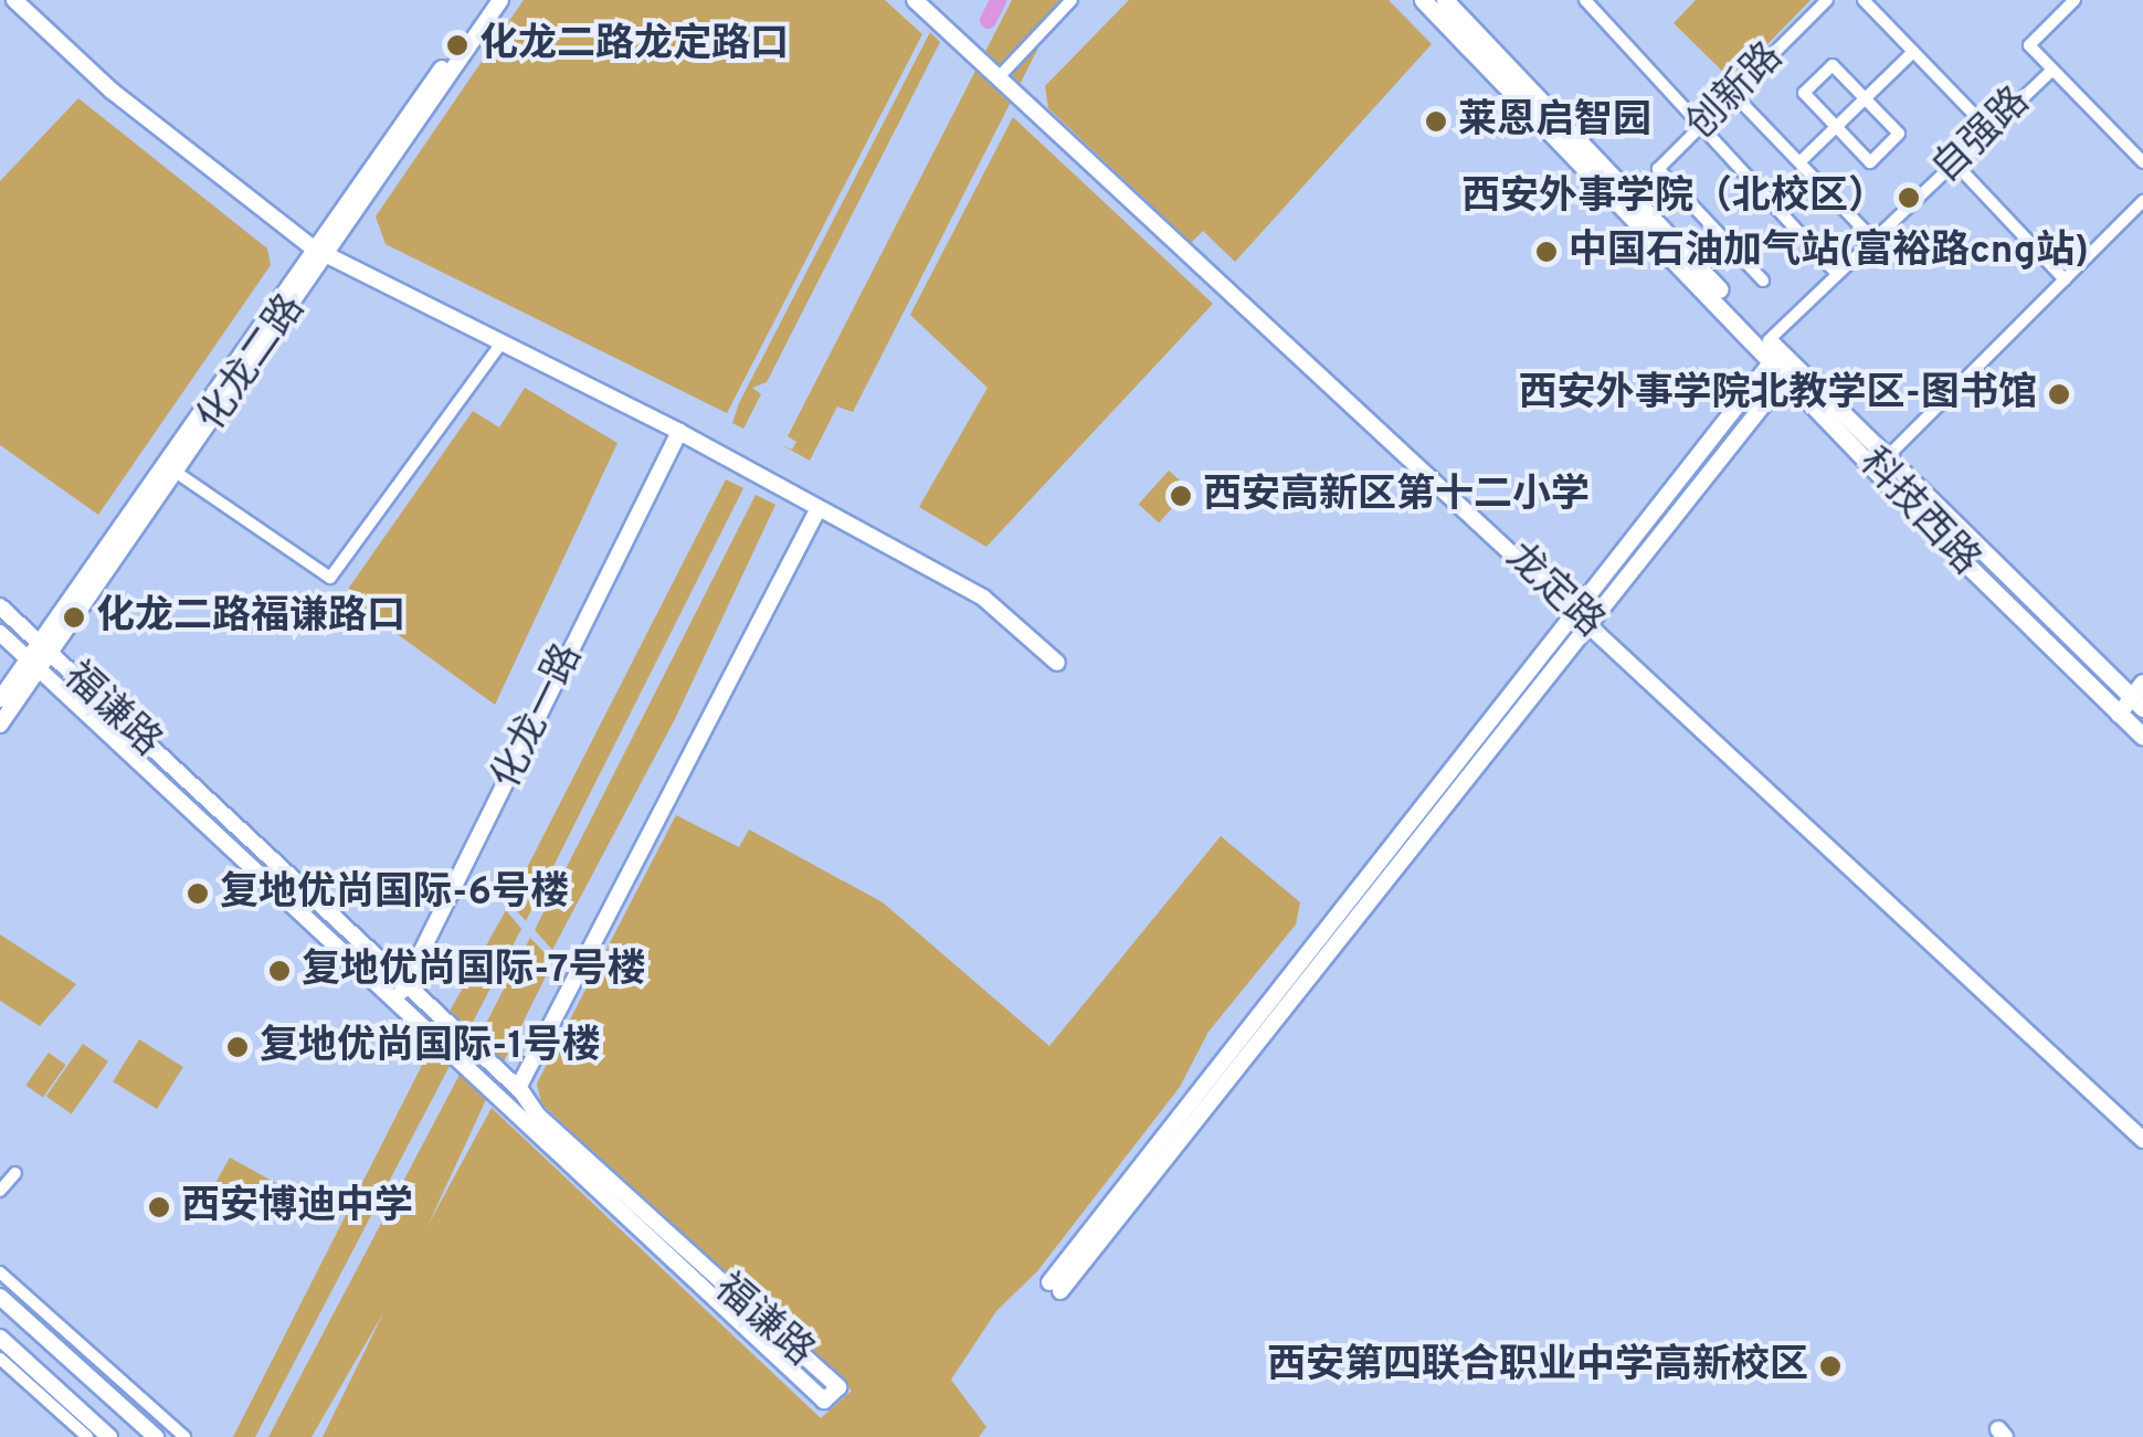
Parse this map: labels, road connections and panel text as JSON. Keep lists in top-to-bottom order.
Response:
{
  "streets": {
    "main road": ["科技西路"],
    "street": [
      "创新路",
      "自强路",
      "化龙二路",
      "龙定路",
      "福谦路",
      "化龙一路"
    ]
  },
  "crossings": [
    ["自强路", "科技西路"],
    ["化龙二路", "福谦路"],
    ["福谦路", "化龙一路"]
  ],
  "places": [
    "化龙二路龙定路口",
    "莱恩启智园",
    "西安外事学院（北校区）",
    "中国石油加气站(富裕路cng站)",
    "西安外事学院北教学区-图书馆",
    "西安高新区第十二小学",
    "化龙二路福谦路口",
    "复地优尚国际-6号楼",
    "复地优尚国际-7号楼",
    "复地优尚国际-1号楼",
    "西安博迪中学",
    "西安第四联合职业中学高新校区"
  ]
}
